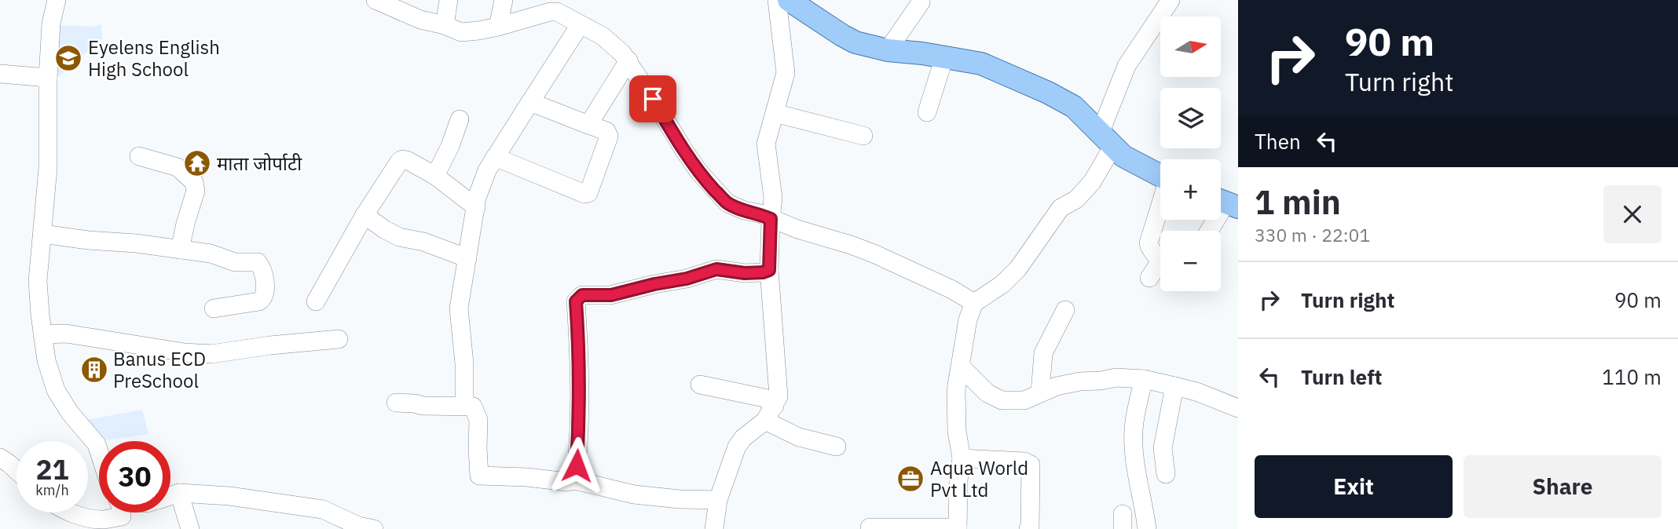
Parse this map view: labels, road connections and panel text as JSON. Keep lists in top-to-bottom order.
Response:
{
  "places": {
    "school or university": ["Eyelens English High School"],
    "temple": ["माता जोर्पाटी"],
    "building": ["Banus ECD PreSchool"],
    "office": ["Aqua World Pvt Ltd"]
  },
  "north": "right",
  "page": {
    "turn": ["90 m", "Turn right"],
    "map_buttons": ["+", "−"],
    "then": "Then",
    "heading": ["1 min", "330 m · 22:01"],
    "list": [
      {
        "name": "Turn right",
        "value": "90 m"
      },
      {
        "name": "Turn left",
        "value": "110 m"
      }
    ],
    "speed": "21 km/h",
    "limit": "30",
    "buttons": ["Exit", "Share"]
  }
}
